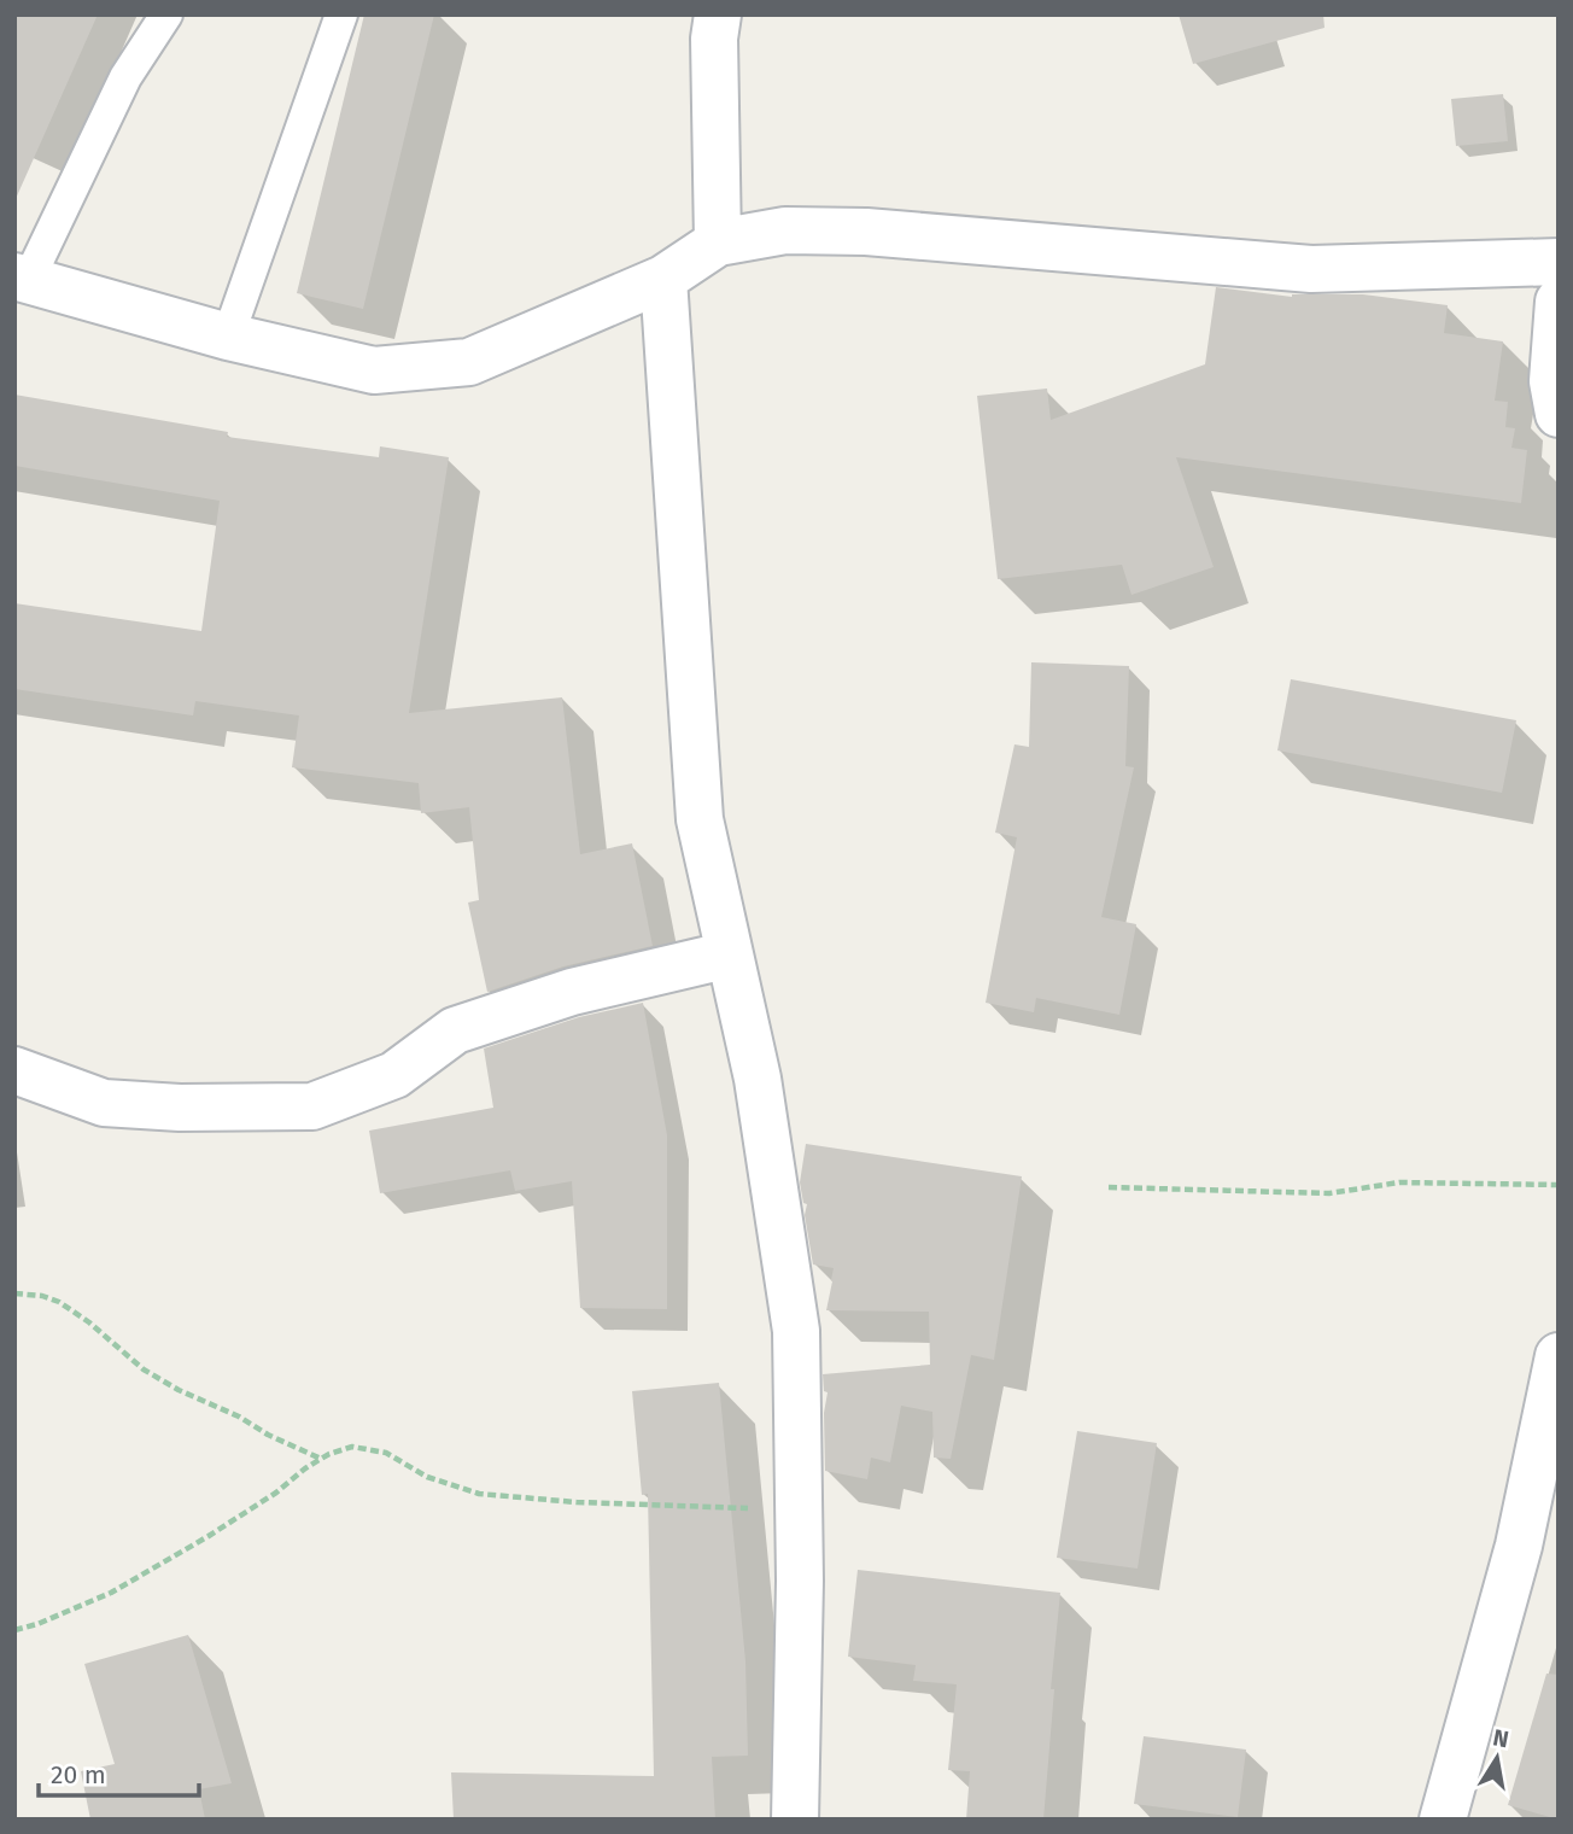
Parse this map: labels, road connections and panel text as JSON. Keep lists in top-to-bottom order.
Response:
{
  "scale_bar": "20 m",
  "north": "top"
}
